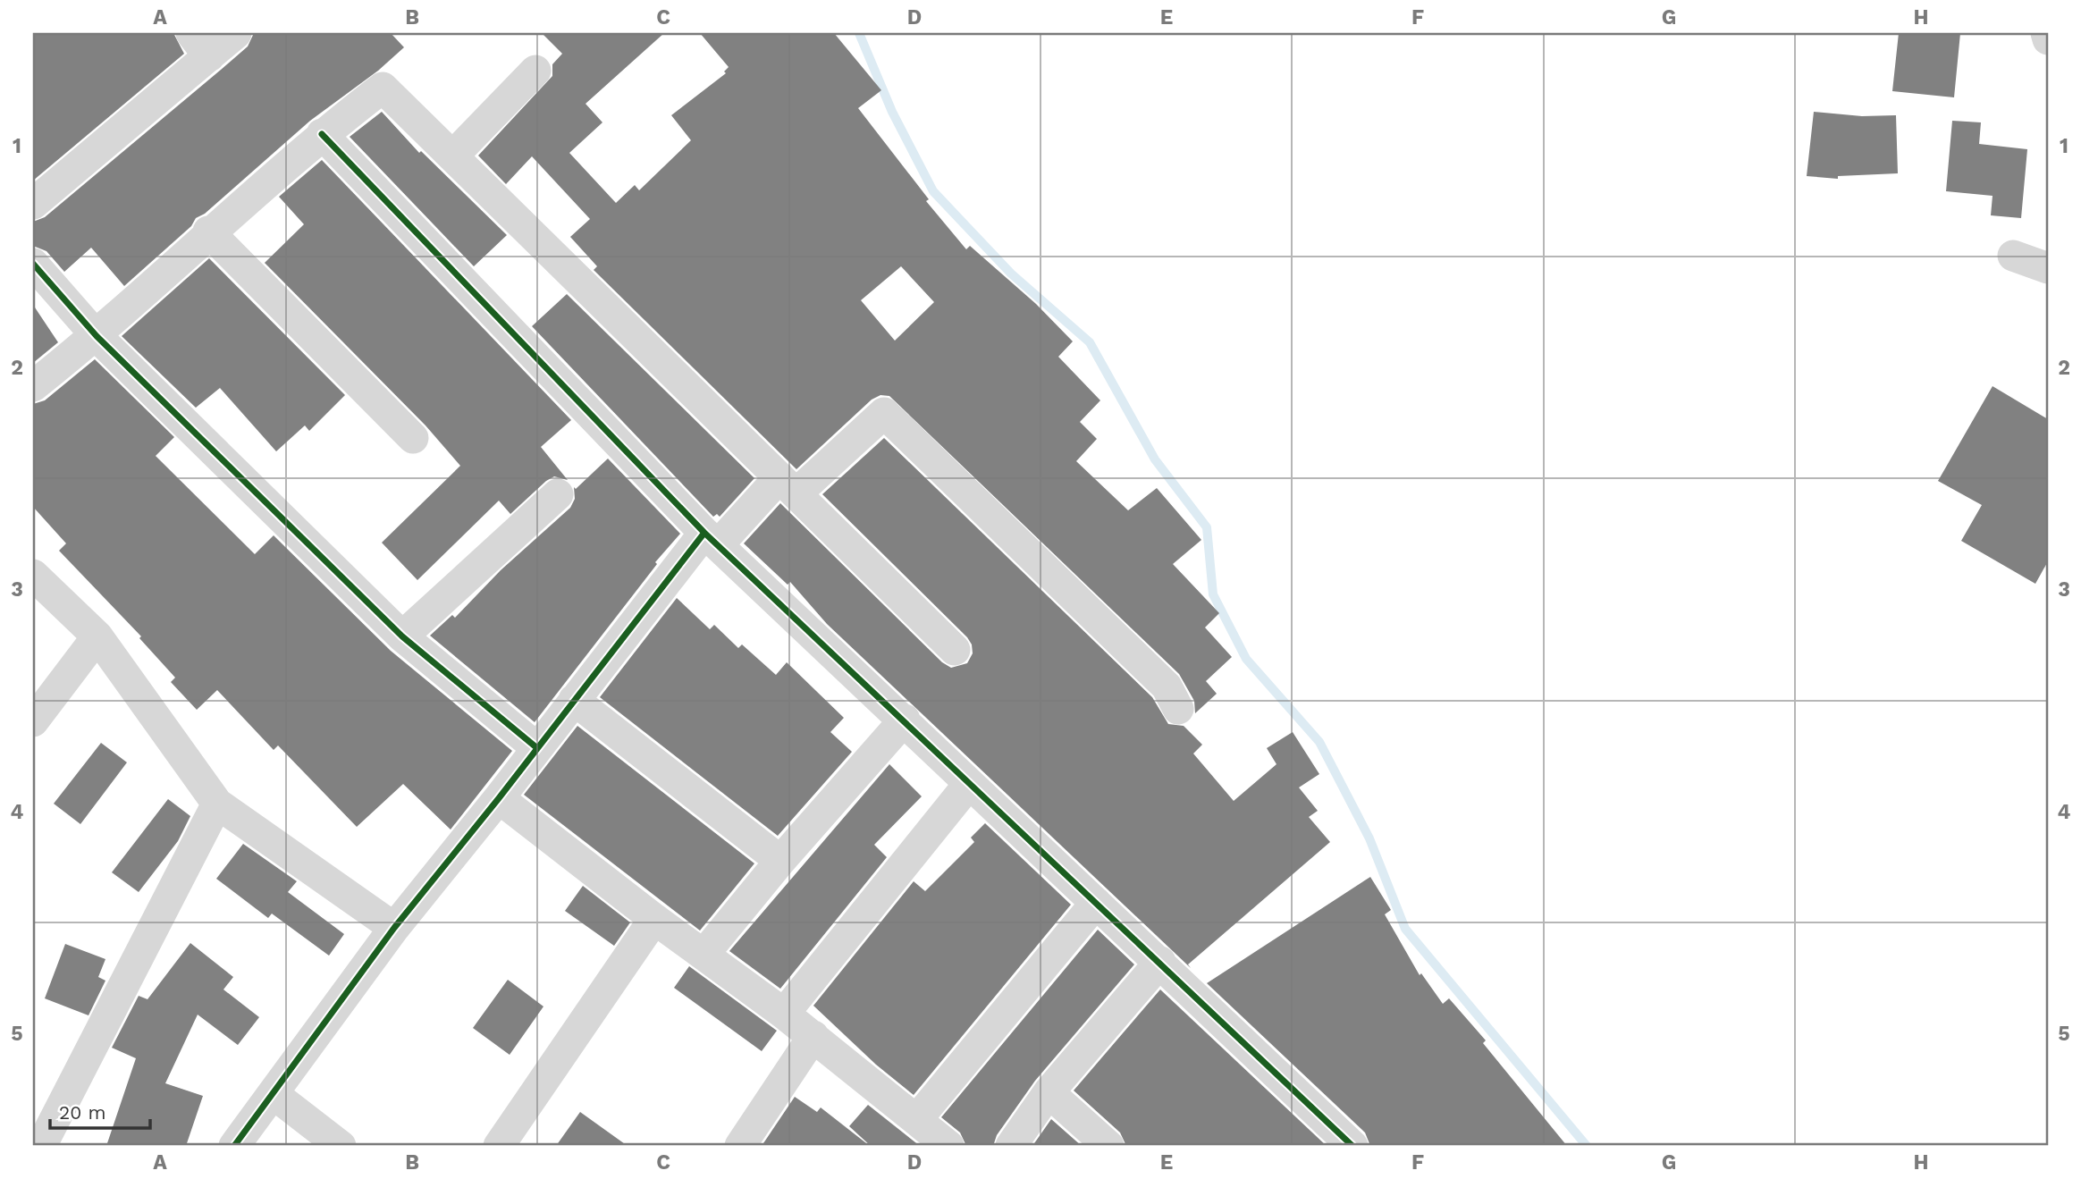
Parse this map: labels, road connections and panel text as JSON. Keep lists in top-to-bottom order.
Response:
{
  "scale_bar": "20 m",
  "grid": {
    "columns": [
      "A",
      "B",
      "C",
      "D",
      "E",
      "F",
      "G",
      "H"
    ],
    "rows": [
      "1",
      "2",
      "3",
      "4",
      "5"
    ]
  }
}
